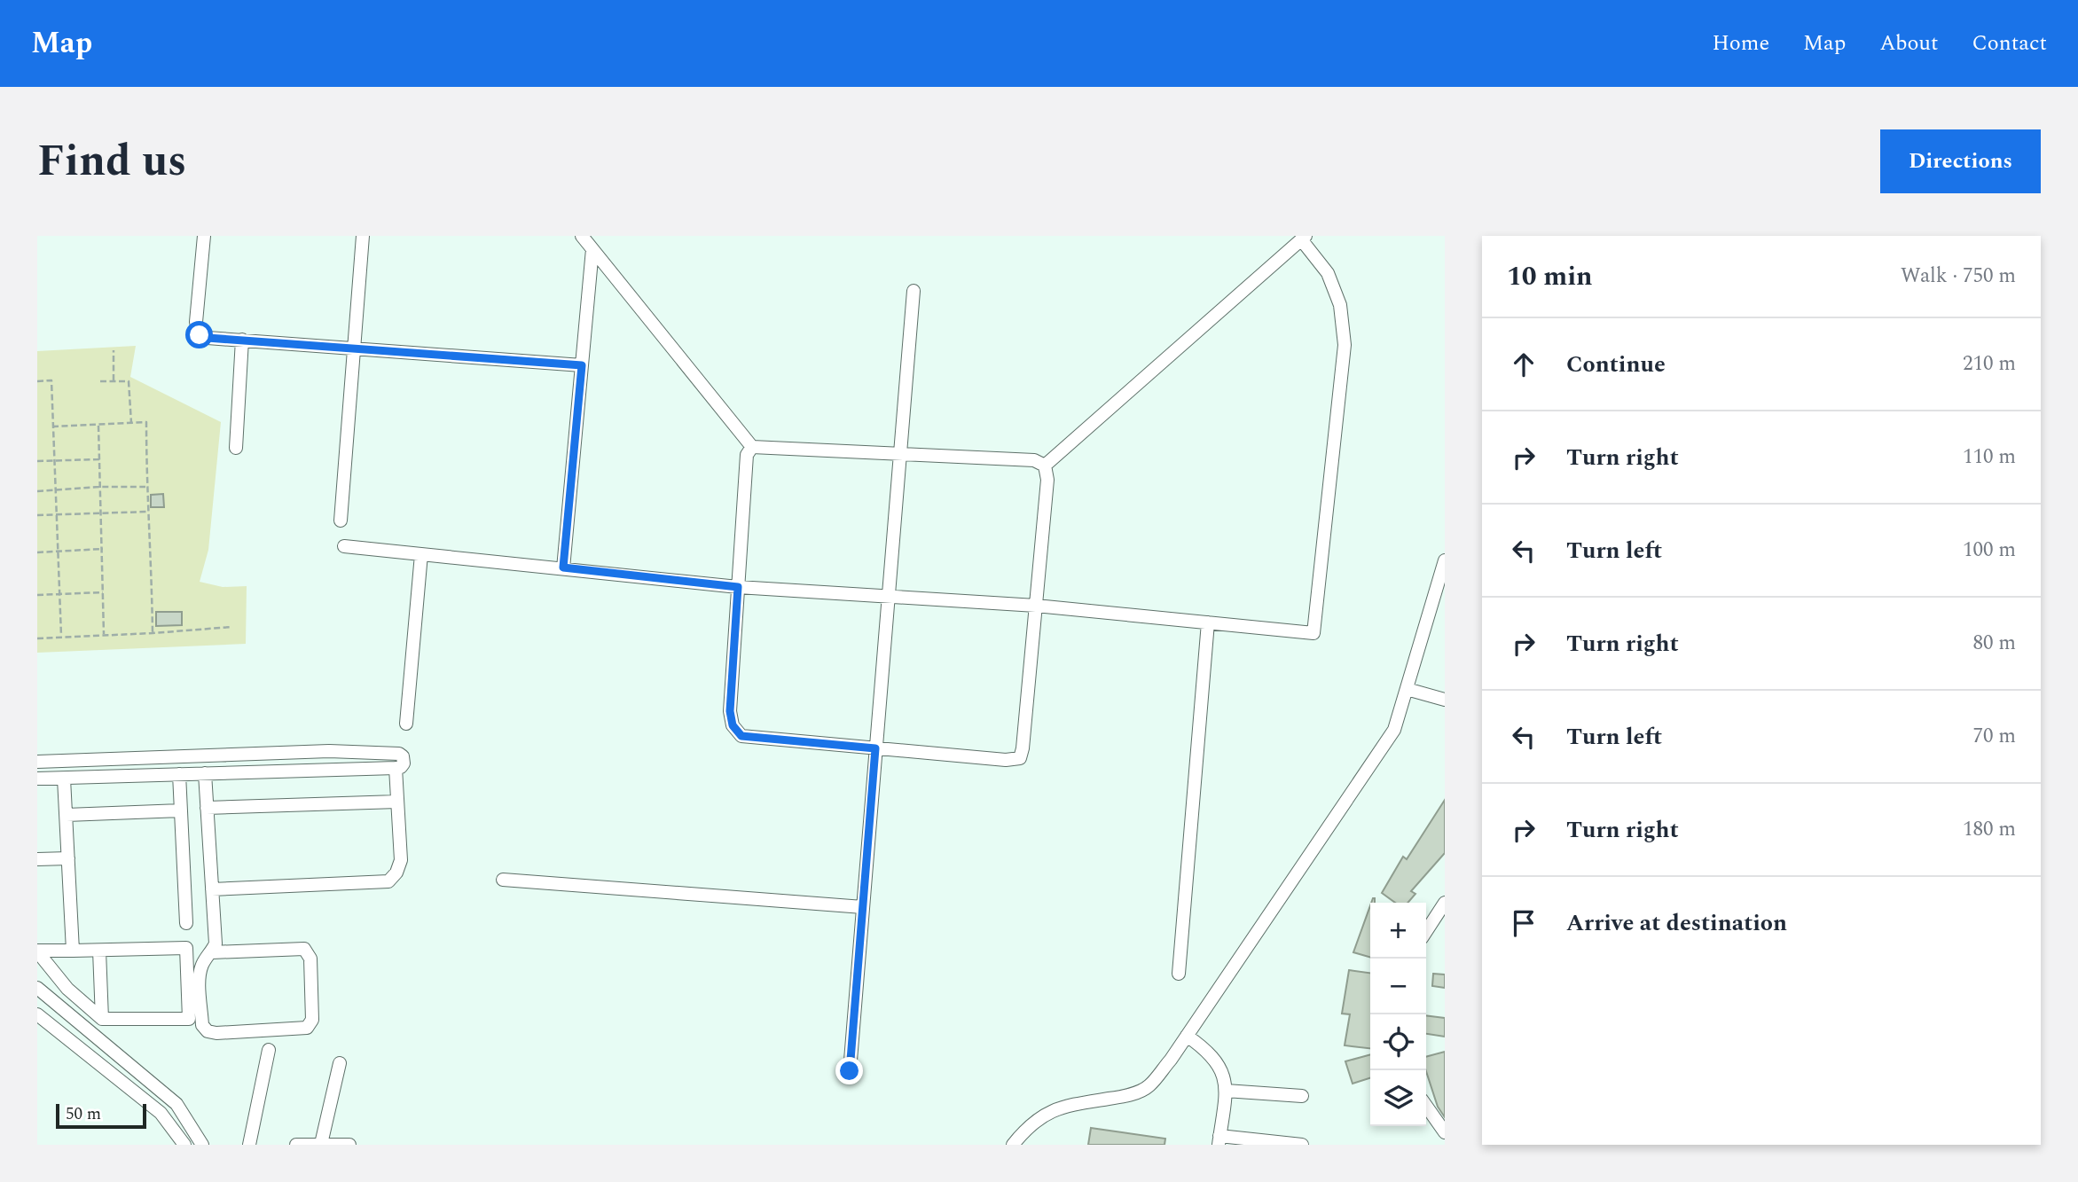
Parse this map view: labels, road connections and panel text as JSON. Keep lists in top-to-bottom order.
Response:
{
  "scale_bar": "50 m",
  "page": {
    "header": "Map",
    "nav": [
      "Home",
      "Map",
      "About",
      "Contact"
    ],
    "title": "Find us",
    "buttons": "Directions",
    "heading": ["10 min", "Walk · 750 m"],
    "list": [
      ["Continue", "210 m"],
      ["Turn right", "110 m"],
      ["Turn left", "100 m"],
      ["Turn right", "80 m"],
      ["Turn left", "70 m"],
      ["Turn right", "180 m"],
      "Arrive at destination"
    ],
    "map_buttons": ["+", "−"],
    "scale": "50 m"
  }
}
